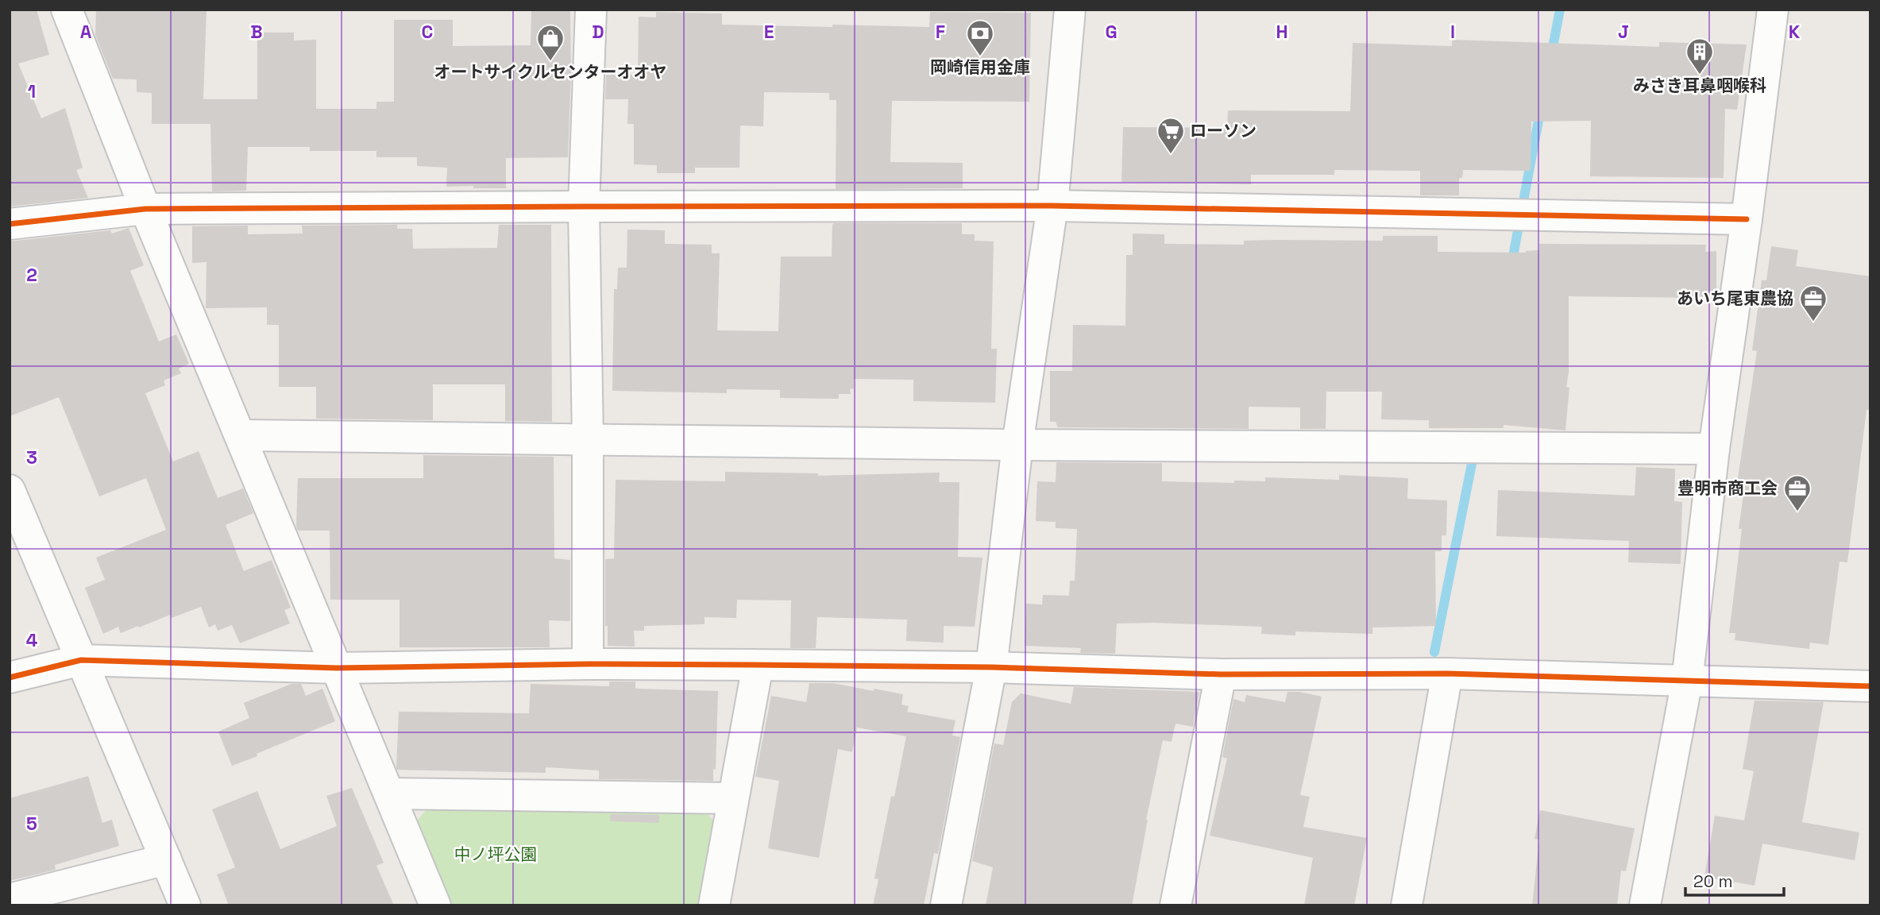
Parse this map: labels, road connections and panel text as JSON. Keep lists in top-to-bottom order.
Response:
{
  "parks": ["中ノ坪公園"],
  "places": {
    "bank": ["岡崎信用金庫"],
    "shop": ["オートサイクルセンターオオヤ"],
    "building": ["みさき耳鼻咽喉科"],
    "supermarket": ["ローソン"],
    "office": ["あいち尾東農協", "豊明市商工会"]
  },
  "scale_bar": "20 m",
  "grid": {
    "columns": [
      "A",
      "B",
      "C",
      "D",
      "E",
      "F",
      "G",
      "H",
      "I",
      "J",
      "K"
    ],
    "rows": [
      "1",
      "2",
      "3",
      "4",
      "5"
    ]
  }
}
